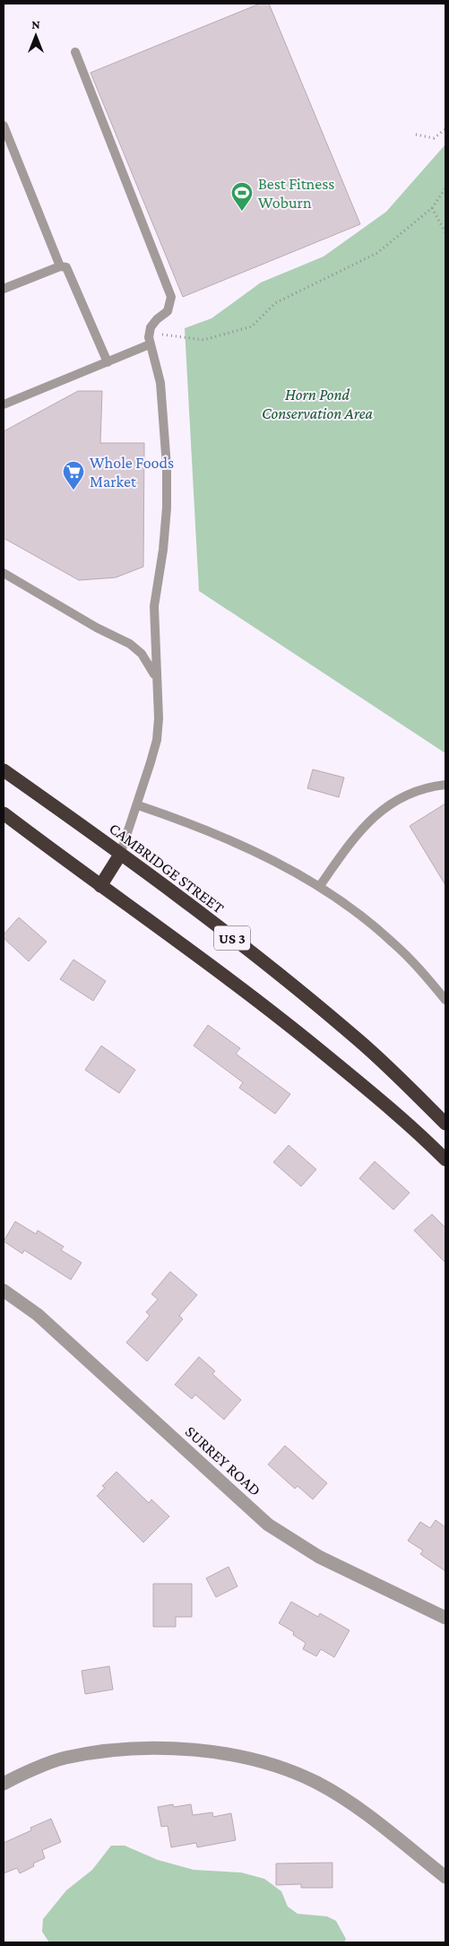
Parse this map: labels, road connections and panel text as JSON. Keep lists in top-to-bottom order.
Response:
{
  "streets": {
    "highway": ["CAMBRIDGE STREET", "US 3"],
    "street": ["SURREY ROAD"]
  },
  "parks": ["Horn Pond Conservation Area"],
  "places": {
    "sports": ["Best Fitness Woburn"],
    "supermarket": ["Whole Foods Market"]
  },
  "north": "top"
}
